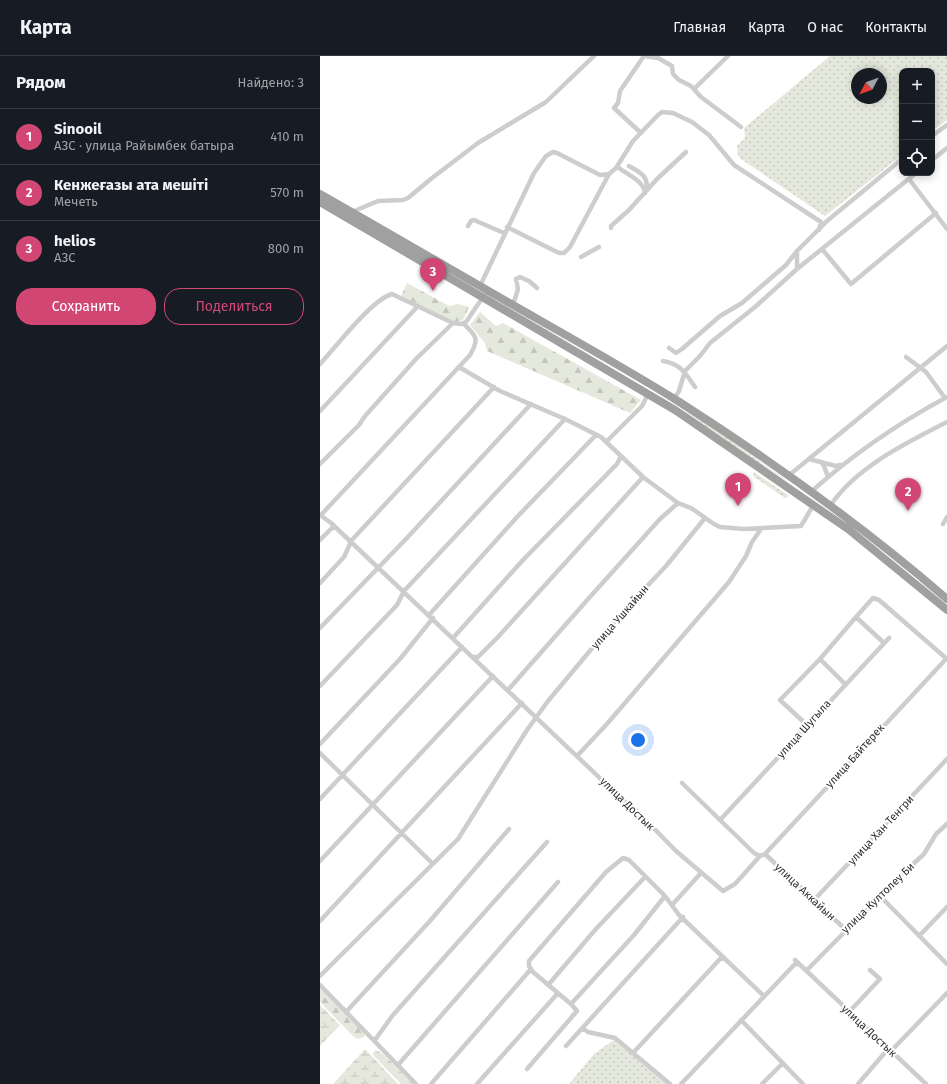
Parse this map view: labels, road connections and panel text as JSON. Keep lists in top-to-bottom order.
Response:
{
  "streets": {
    "street": [
      "улица Ушкайын",
      "улица Шугыла",
      "улица Байтерек",
      "улица Достык",
      "улица Хан Тенгри",
      "улица Аккайын",
      "улица Култолеу Би"
    ]
  },
  "crossings": [
    ["улица Ушкайын", "улица Достык"],
    ["улица Шугыла", "улица Аккайын"],
    ["улица Байтерек", "улица Достык"],
    ["улица Байтерек", "улица Аккайын"],
    ["улица Достык", "улица Култолеу Би"],
    ["улица Хан Тенгри", "улица Аккайын"],
    ["улица Аккайын", "улица Култолеу Би"]
  ],
  "north": "bottom left",
  "page": {
    "header": "Карта",
    "nav": [
      "Главная",
      "Карта",
      "О нас",
      "Контакты"
    ],
    "heading": ["Рядом", "Найдено: 3"],
    "map_buttons": ["+", "−"],
    "list": [
      {
        "mark": "1",
        "name": "Sinooil",
        "note": "АЗС · улица Райымбек батыра",
        "value": "410 m"
      },
      {
        "mark": "2",
        "name": "Кенжеғазы ата мешіті",
        "note": "Мечеть",
        "value": "570 m"
      },
      {
        "mark": "3",
        "name": "helios",
        "note": "АЗС",
        "value": "800 m"
      }
    ],
    "pins": ["3", "1", "2"],
    "buttons": ["Сохранить", "Поделиться"]
  }
}
